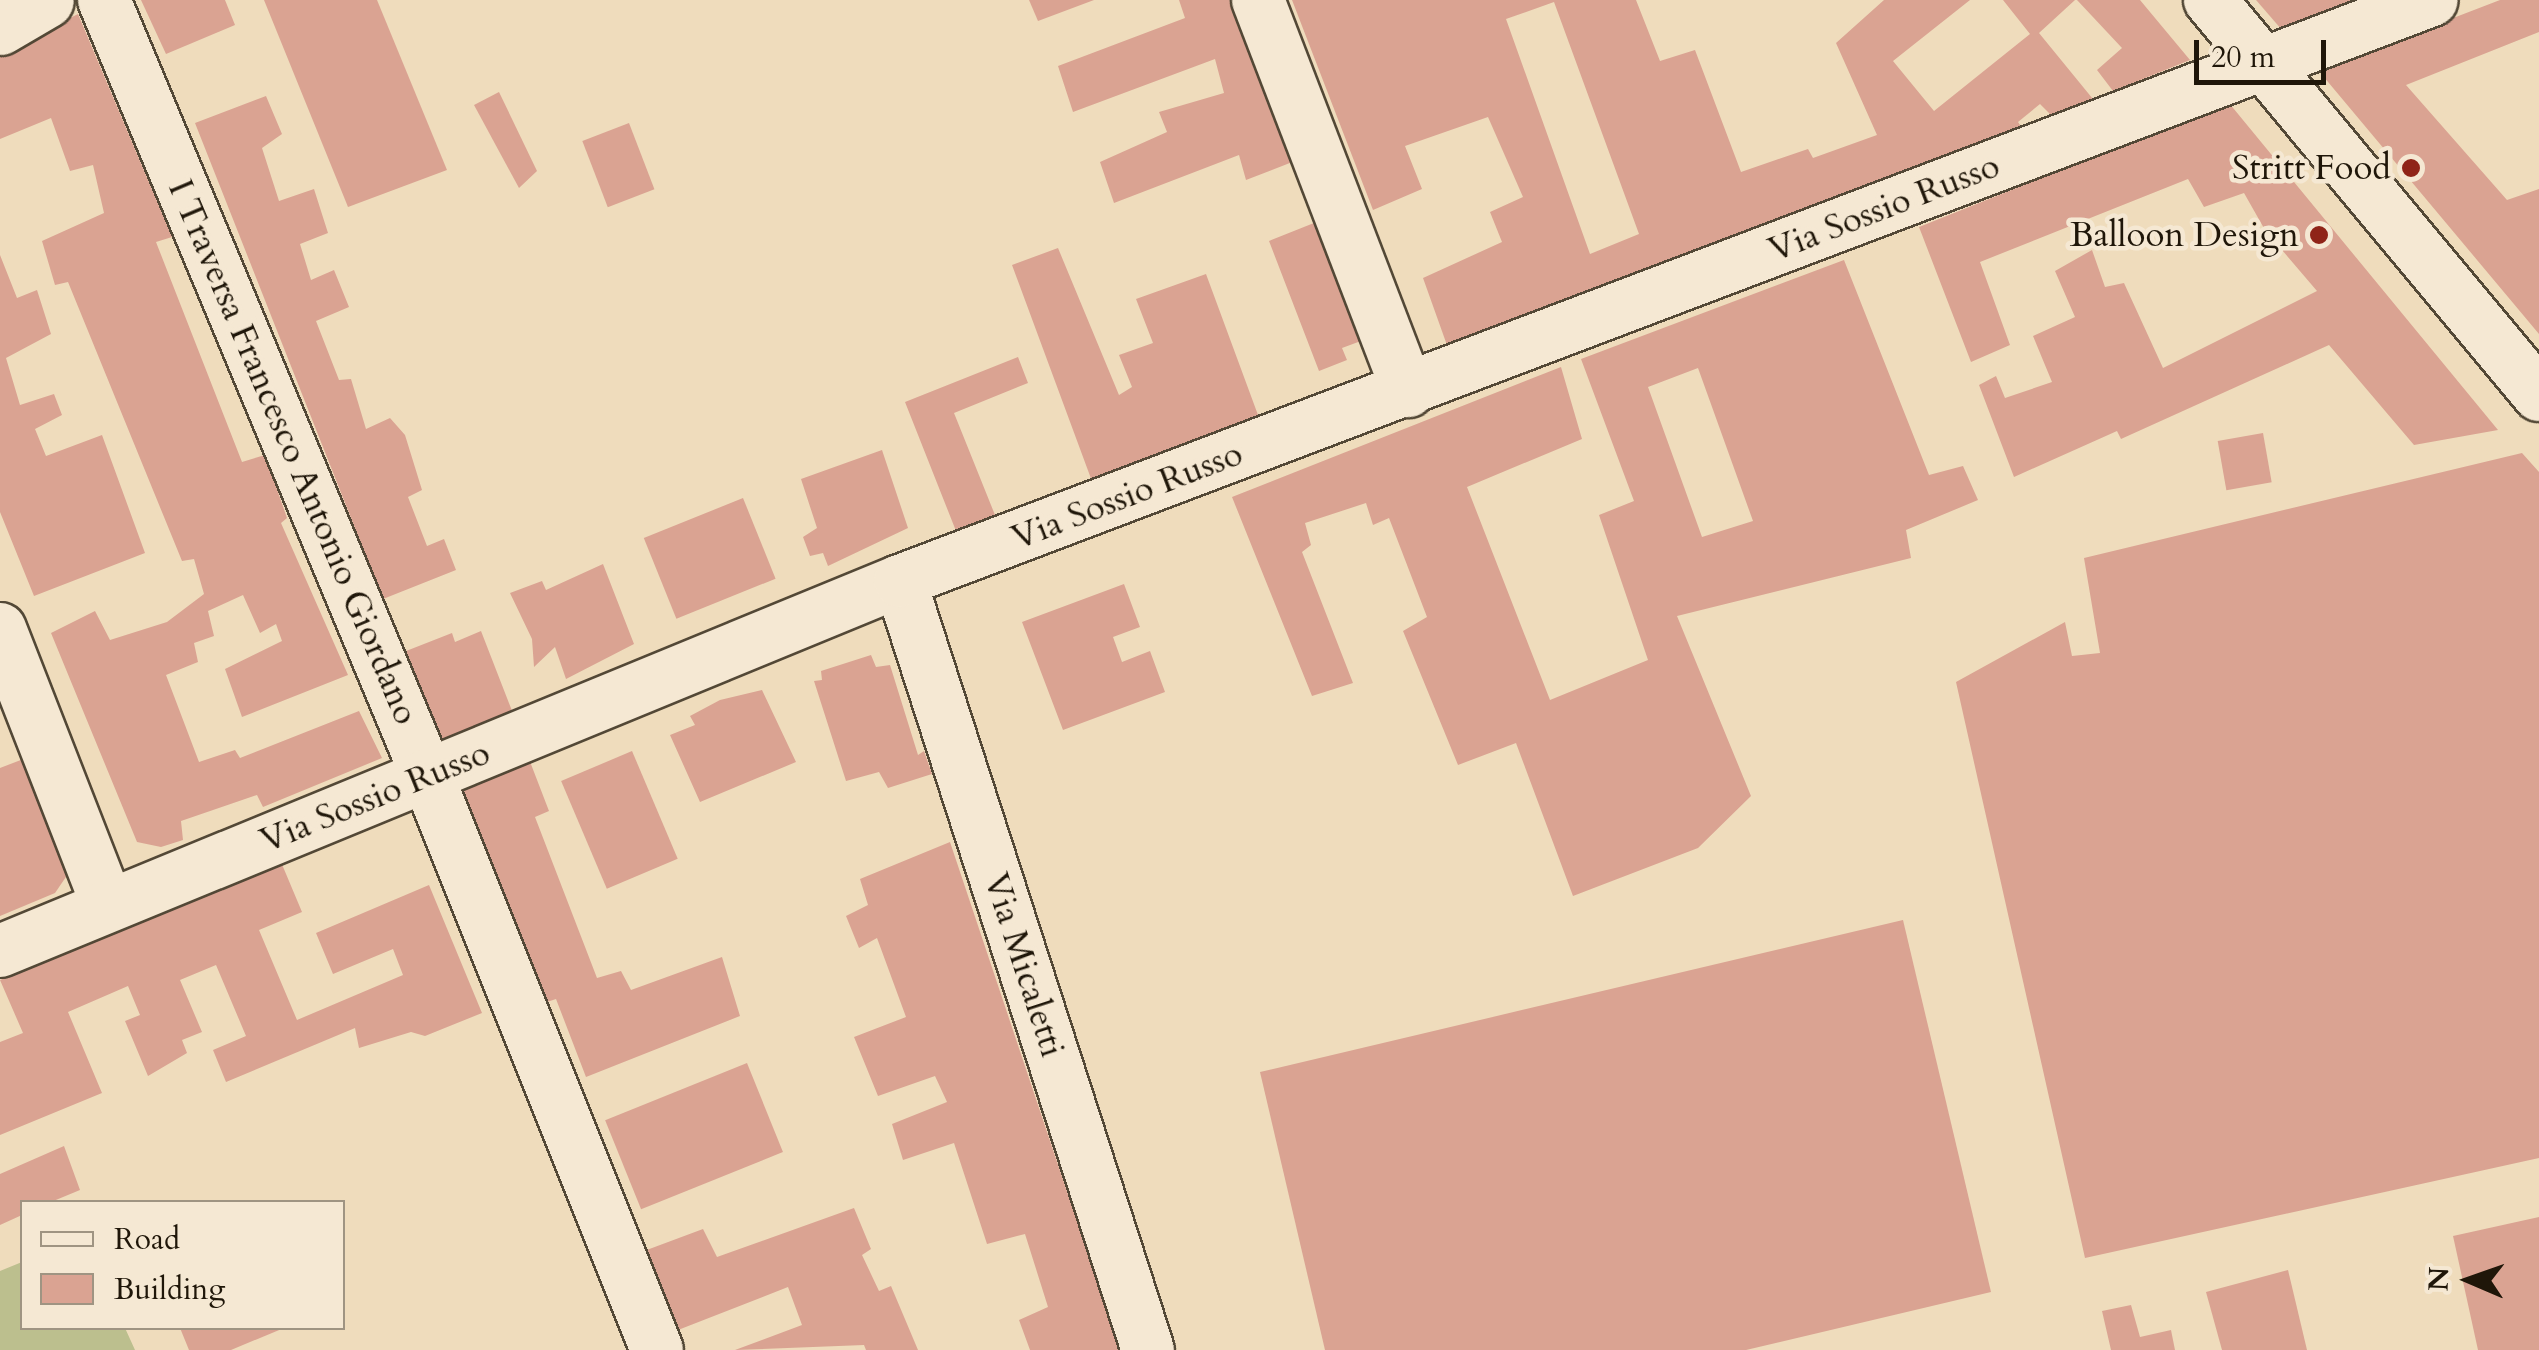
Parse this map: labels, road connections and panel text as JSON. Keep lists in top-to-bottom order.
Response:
{
  "streets": {
    "street": ["Via Sossio Russo", "I Traversa Francesco Antonio Giordano", "Via Micaletti"]
  },
  "crossings": [
    ["Via Sossio Russo", "I Traversa Francesco Antonio Giordano"],
    ["Via Sossio Russo", "Via Micaletti"]
  ],
  "places": ["Stritt Food", "Balloon Design"],
  "legend": ["Road", "Building"],
  "scale_bar": "20 m",
  "north": "left"
}
